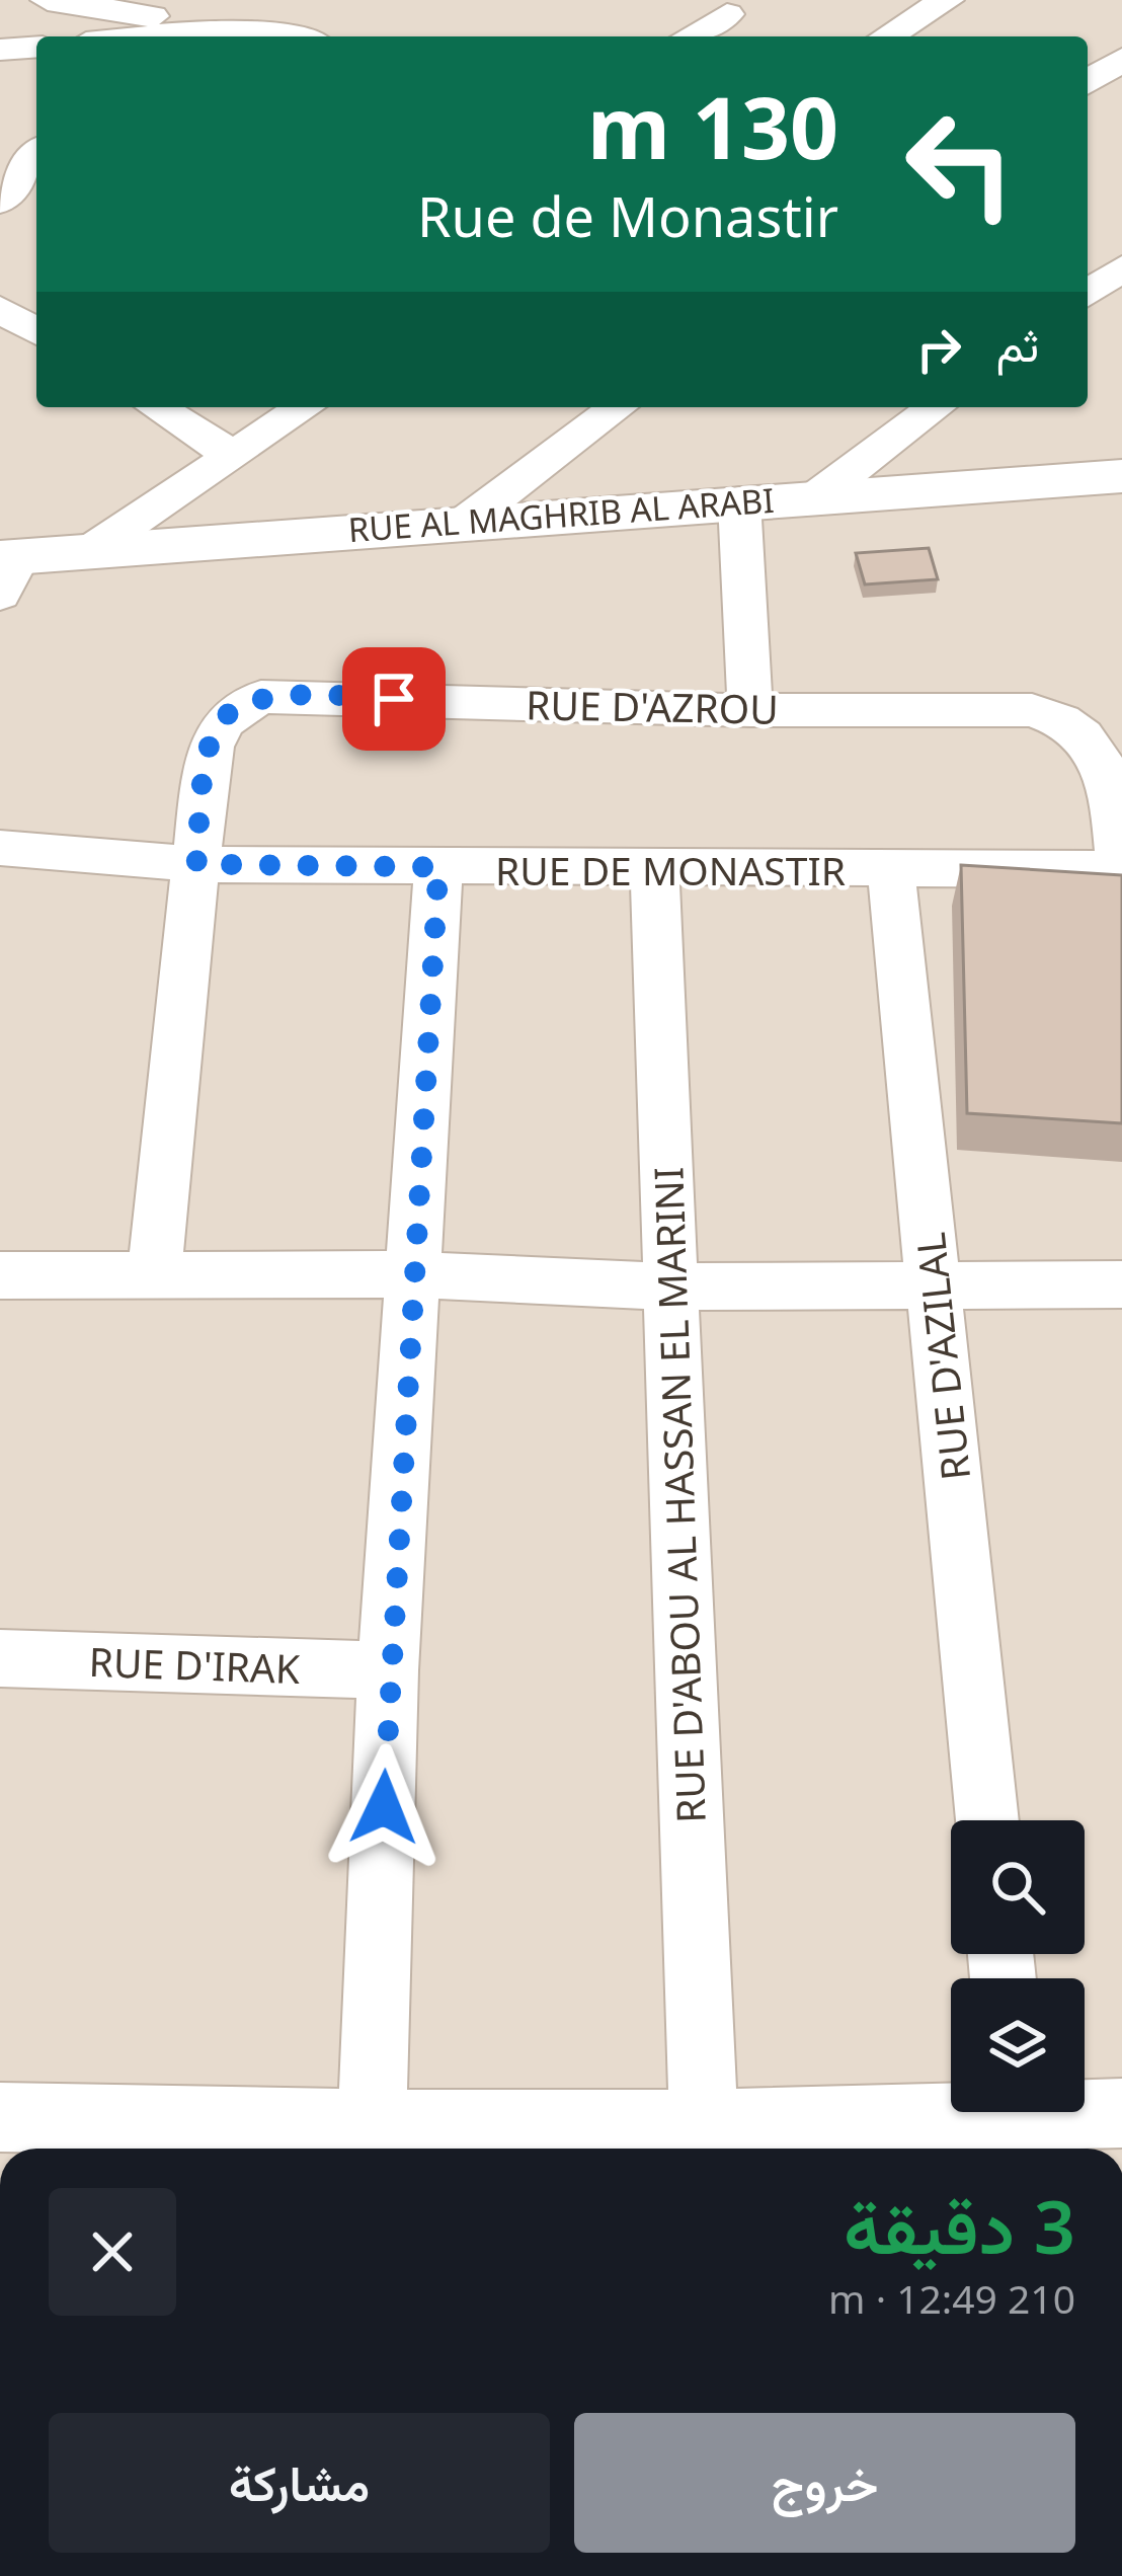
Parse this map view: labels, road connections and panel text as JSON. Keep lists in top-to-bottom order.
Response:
{
  "streets": {
    "street": [
      "RUE AL MAGHRIB AL ARABI",
      "RUE D'AZROU",
      "RUE DE MONASTIR",
      "RUE D'AZILAL",
      "RUE D'ABOU AL HASSAN EL MARINI",
      "RUE D'IRAK"
    ]
  },
  "crossings": [
    ["RUE D'AZROU", "RUE DE MONASTIR"],
    ["RUE DE MONASTIR", "RUE D'AZILAL"],
    ["RUE DE MONASTIR", "RUE D'ABOU AL HASSAN EL MARINI"]
  ],
  "page": {
    "turn": ["130 m", "Rue de Monastir"],
    "then": "ثم",
    "heading": ["3 دقيقة", "210 m · 12:49"],
    "buttons": ["خروج", "مشاركة"]
  }
}
